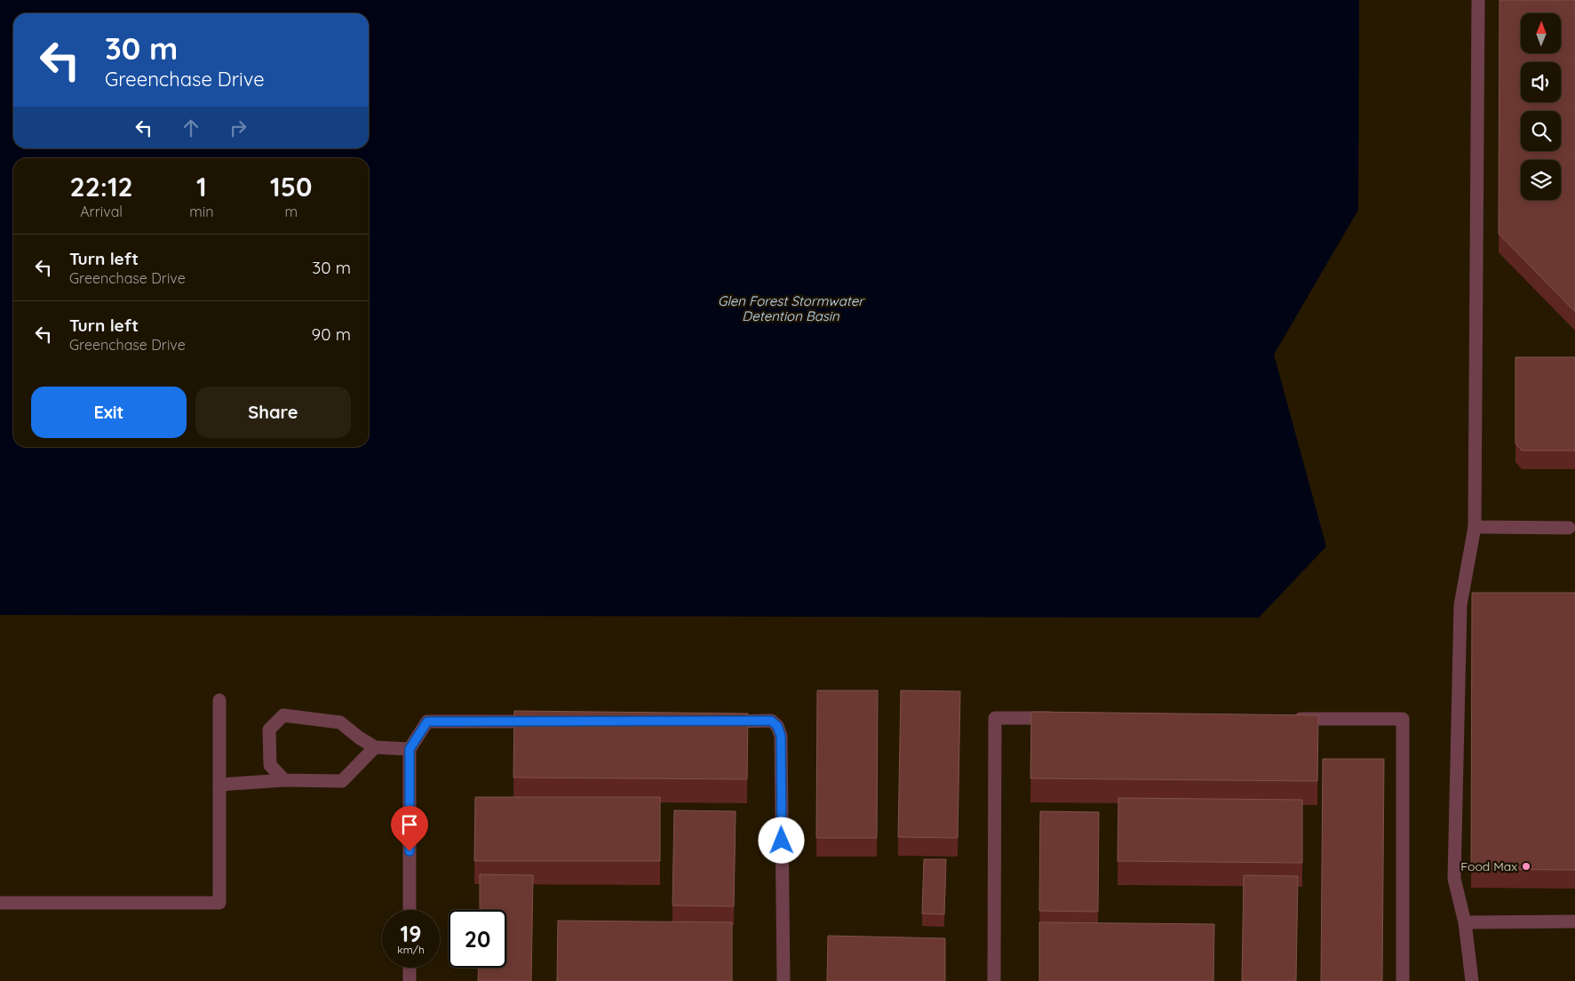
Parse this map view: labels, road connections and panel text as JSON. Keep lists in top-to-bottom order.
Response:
{
  "water": ["Glen Forest Stormwater Detention Basin"],
  "places": ["Food Max"],
  "north": "top",
  "page": {
    "turn": ["30 m", "Greenchase Drive"],
    "eta": [
      "22:12",
      "Arrival",
      "1",
      "min",
      "150",
      "m"
    ],
    "list": [
      {
        "name": "Turn left",
        "note": "Greenchase Drive",
        "value": "30 m"
      },
      {
        "name": "Turn left",
        "note": "Greenchase Drive",
        "value": "90 m"
      }
    ],
    "buttons": ["Exit", "Share"],
    "speed": "19 km/h",
    "limit": "20"
  }
}
